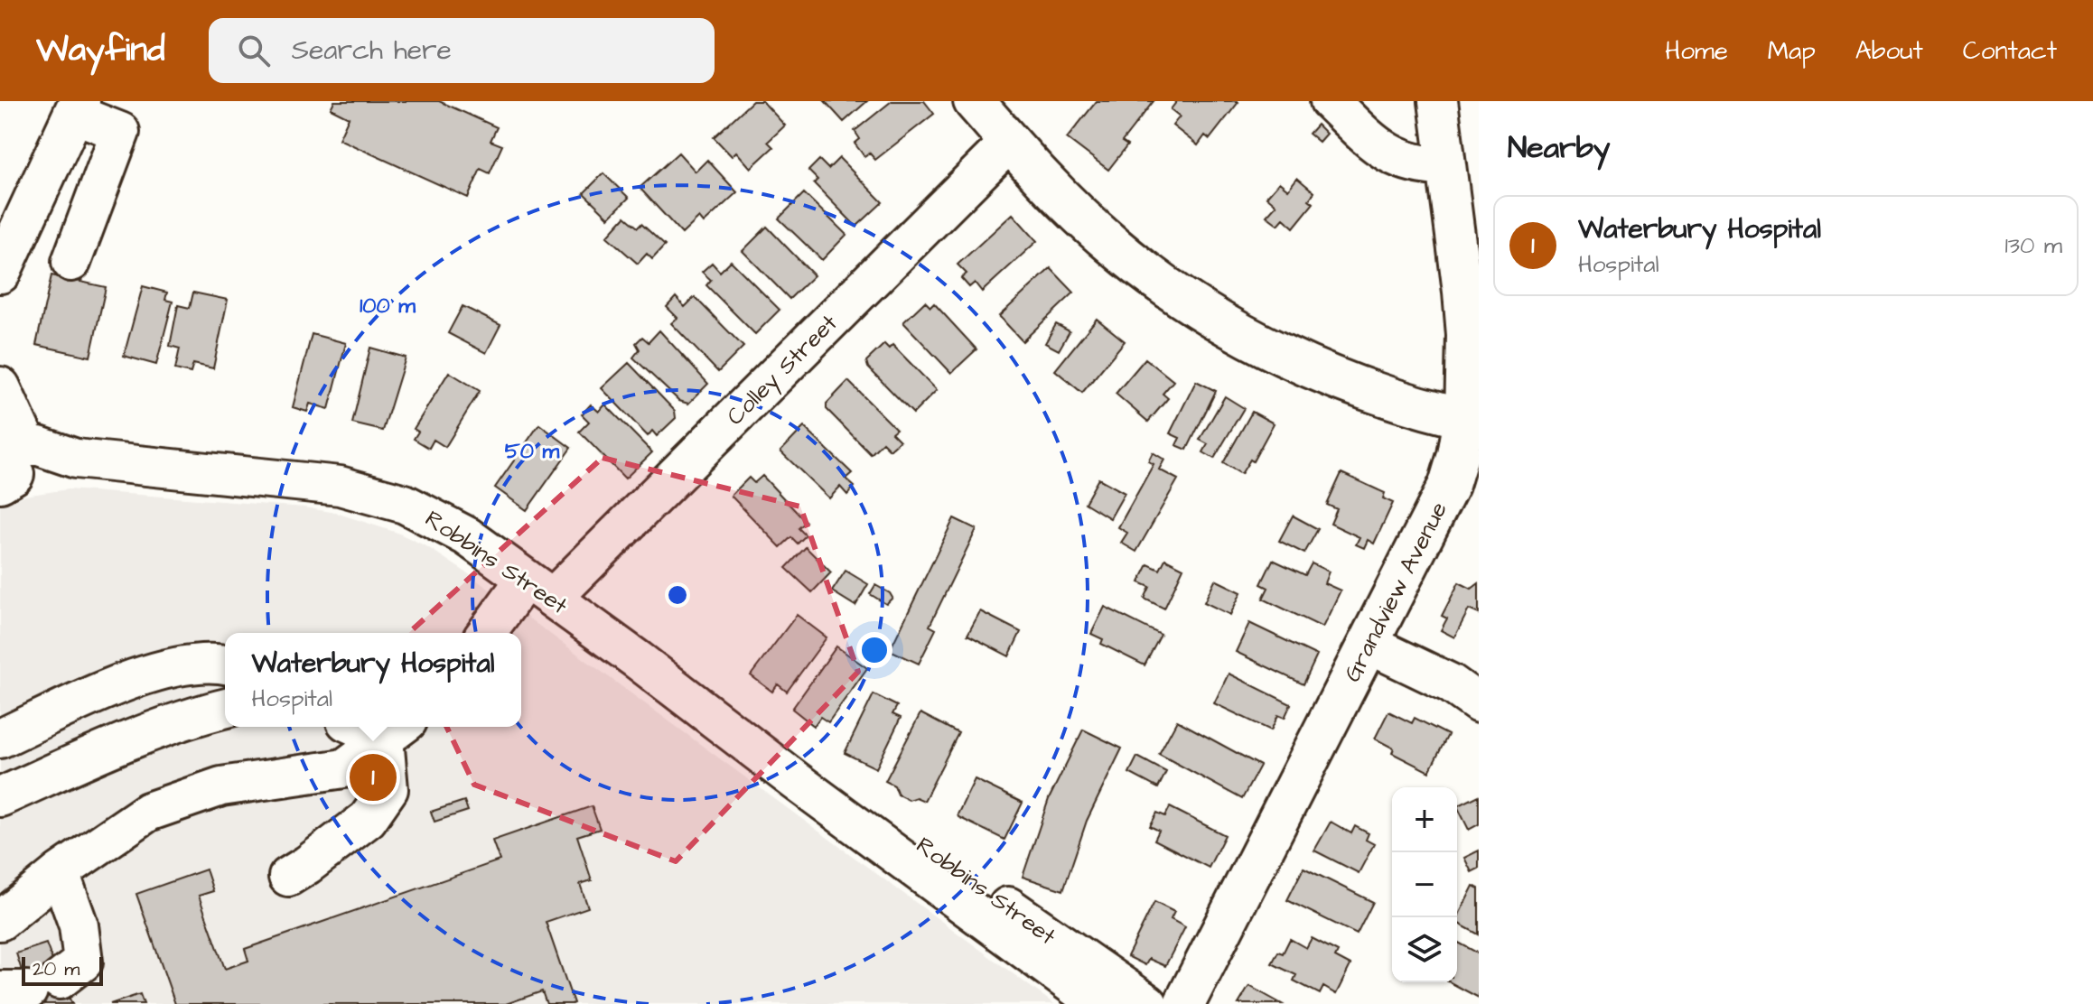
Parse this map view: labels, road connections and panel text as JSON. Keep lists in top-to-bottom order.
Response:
{
  "streets": {
    "main road": ["Grandview Avenue"],
    "street": ["Colley Street", "Robbins Street"]
  },
  "crossings": [
    ["Colley Street", "Robbins Street"]
  ],
  "scale_bar": "20 m",
  "page": {
    "header": "Wayfind",
    "search": "Search here",
    "nav": [
      "Home",
      "Map",
      "About",
      "Contact"
    ],
    "heading": "Nearby",
    "list": [
      {
        "mark": "1",
        "name": "Waterbury Hospital",
        "note": "Hospital",
        "value": "130 m"
      }
    ],
    "popup": ["Waterbury Hospital", "Hospital"],
    "pins": "1",
    "map_buttons": ["+", "−"],
    "scale": "20 m"
  },
  "rings": ["100 m", "50 m"]
}
